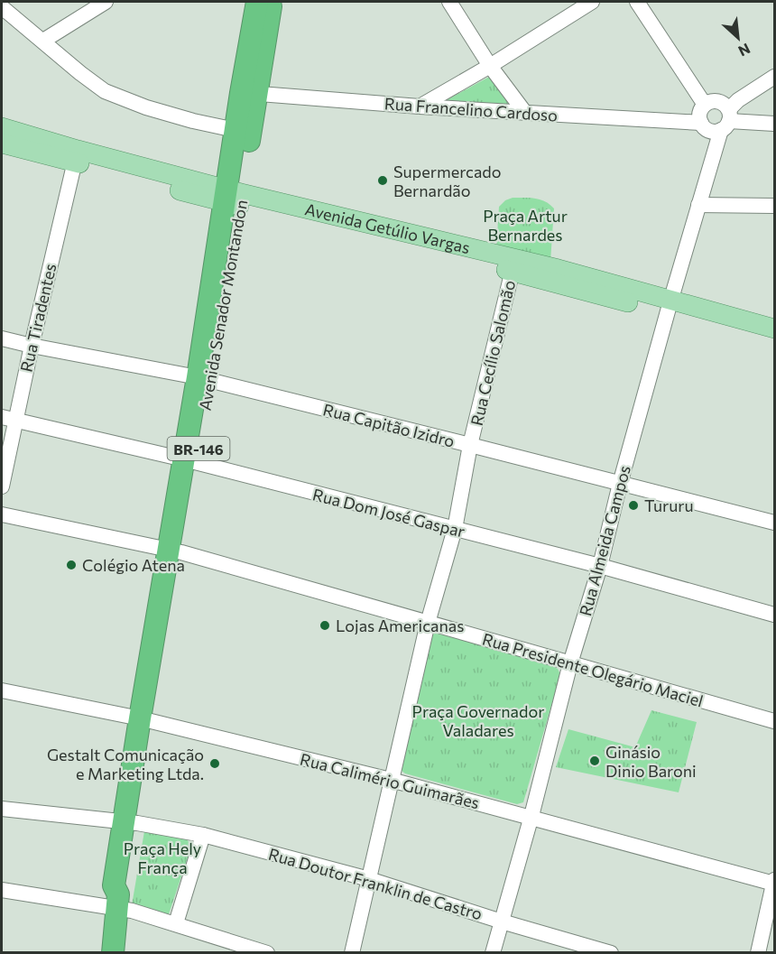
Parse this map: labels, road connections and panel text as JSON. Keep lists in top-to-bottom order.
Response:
{
  "streets": {
    "highway": ["Avenida Senador Montandon", "BR-146"],
    "main road": ["Avenida Getúlio Vargas"],
    "street": [
      "Rua Francelino Cardoso",
      "Rua Tiradentes",
      "Rua Cecílio Salomão",
      "Rua Capitão Izidro",
      "Rua Dom José Gaspar",
      "Rua Almeida Campos",
      "Rua Presidente Olegário Maciel",
      "Rua Calimério Guimarães",
      "Rua Doutor Franklin de Castro"
    ]
  },
  "crossings": [
    ["Rua Francelino Cardoso", "Avenida Senador Montandon"],
    ["Rua Francelino Cardoso", "Rua Almeida Campos"],
    ["Avenida Getúlio Vargas", "Avenida Senador Montandon"],
    ["Avenida Getúlio Vargas", "Rua Tiradentes"],
    ["Avenida Getúlio Vargas", "Rua Cecílio Salomão"],
    ["Avenida Getúlio Vargas", "Rua Almeida Campos"],
    ["Avenida Senador Montandon", "Rua Capitão Izidro"],
    ["Avenida Senador Montandon", "Rua Dom José Gaspar"],
    ["Avenida Senador Montandon", "Rua Presidente Olegário Maciel"],
    ["Avenida Senador Montandon", "Rua Calimério Guimarães"],
    ["Avenida Senador Montandon", "Rua Doutor Franklin de Castro"],
    ["Rua Tiradentes", "Rua Capitão Izidro"],
    ["Rua Tiradentes", "Rua Dom José Gaspar"],
    ["Rua Cecílio Salomão", "Rua Capitão Izidro"],
    ["Rua Cecílio Salomão", "Rua Dom José Gaspar"],
    ["Rua Cecílio Salomão", "Rua Presidente Olegário Maciel"],
    ["Rua Cecílio Salomão", "Rua Calimério Guimarães"],
    ["Rua Cecílio Salomão", "Rua Doutor Franklin de Castro"],
    ["Rua Capitão Izidro", "Rua Almeida Campos"],
    ["Rua Dom José Gaspar", "Rua Almeida Campos"],
    ["Rua Almeida Campos", "Rua Presidente Olegário Maciel"],
    ["Rua Almeida Campos", "Rua Calimério Guimarães"],
    ["Rua Almeida Campos", "Rua Doutor Franklin de Castro"]
  ],
  "parks": ["Praça Artur Bernardes", "Praça Governador Valadares", "Praça Hely França"],
  "places": [
    "Supermercado Bernardão",
    "Tururu",
    "Colégio Atena",
    "Lojas Americanas",
    "Ginásio Dinio Baroni",
    "Gestalt Comunicação e Marketing Ltda."
  ],
  "north": "bottom right"
}
